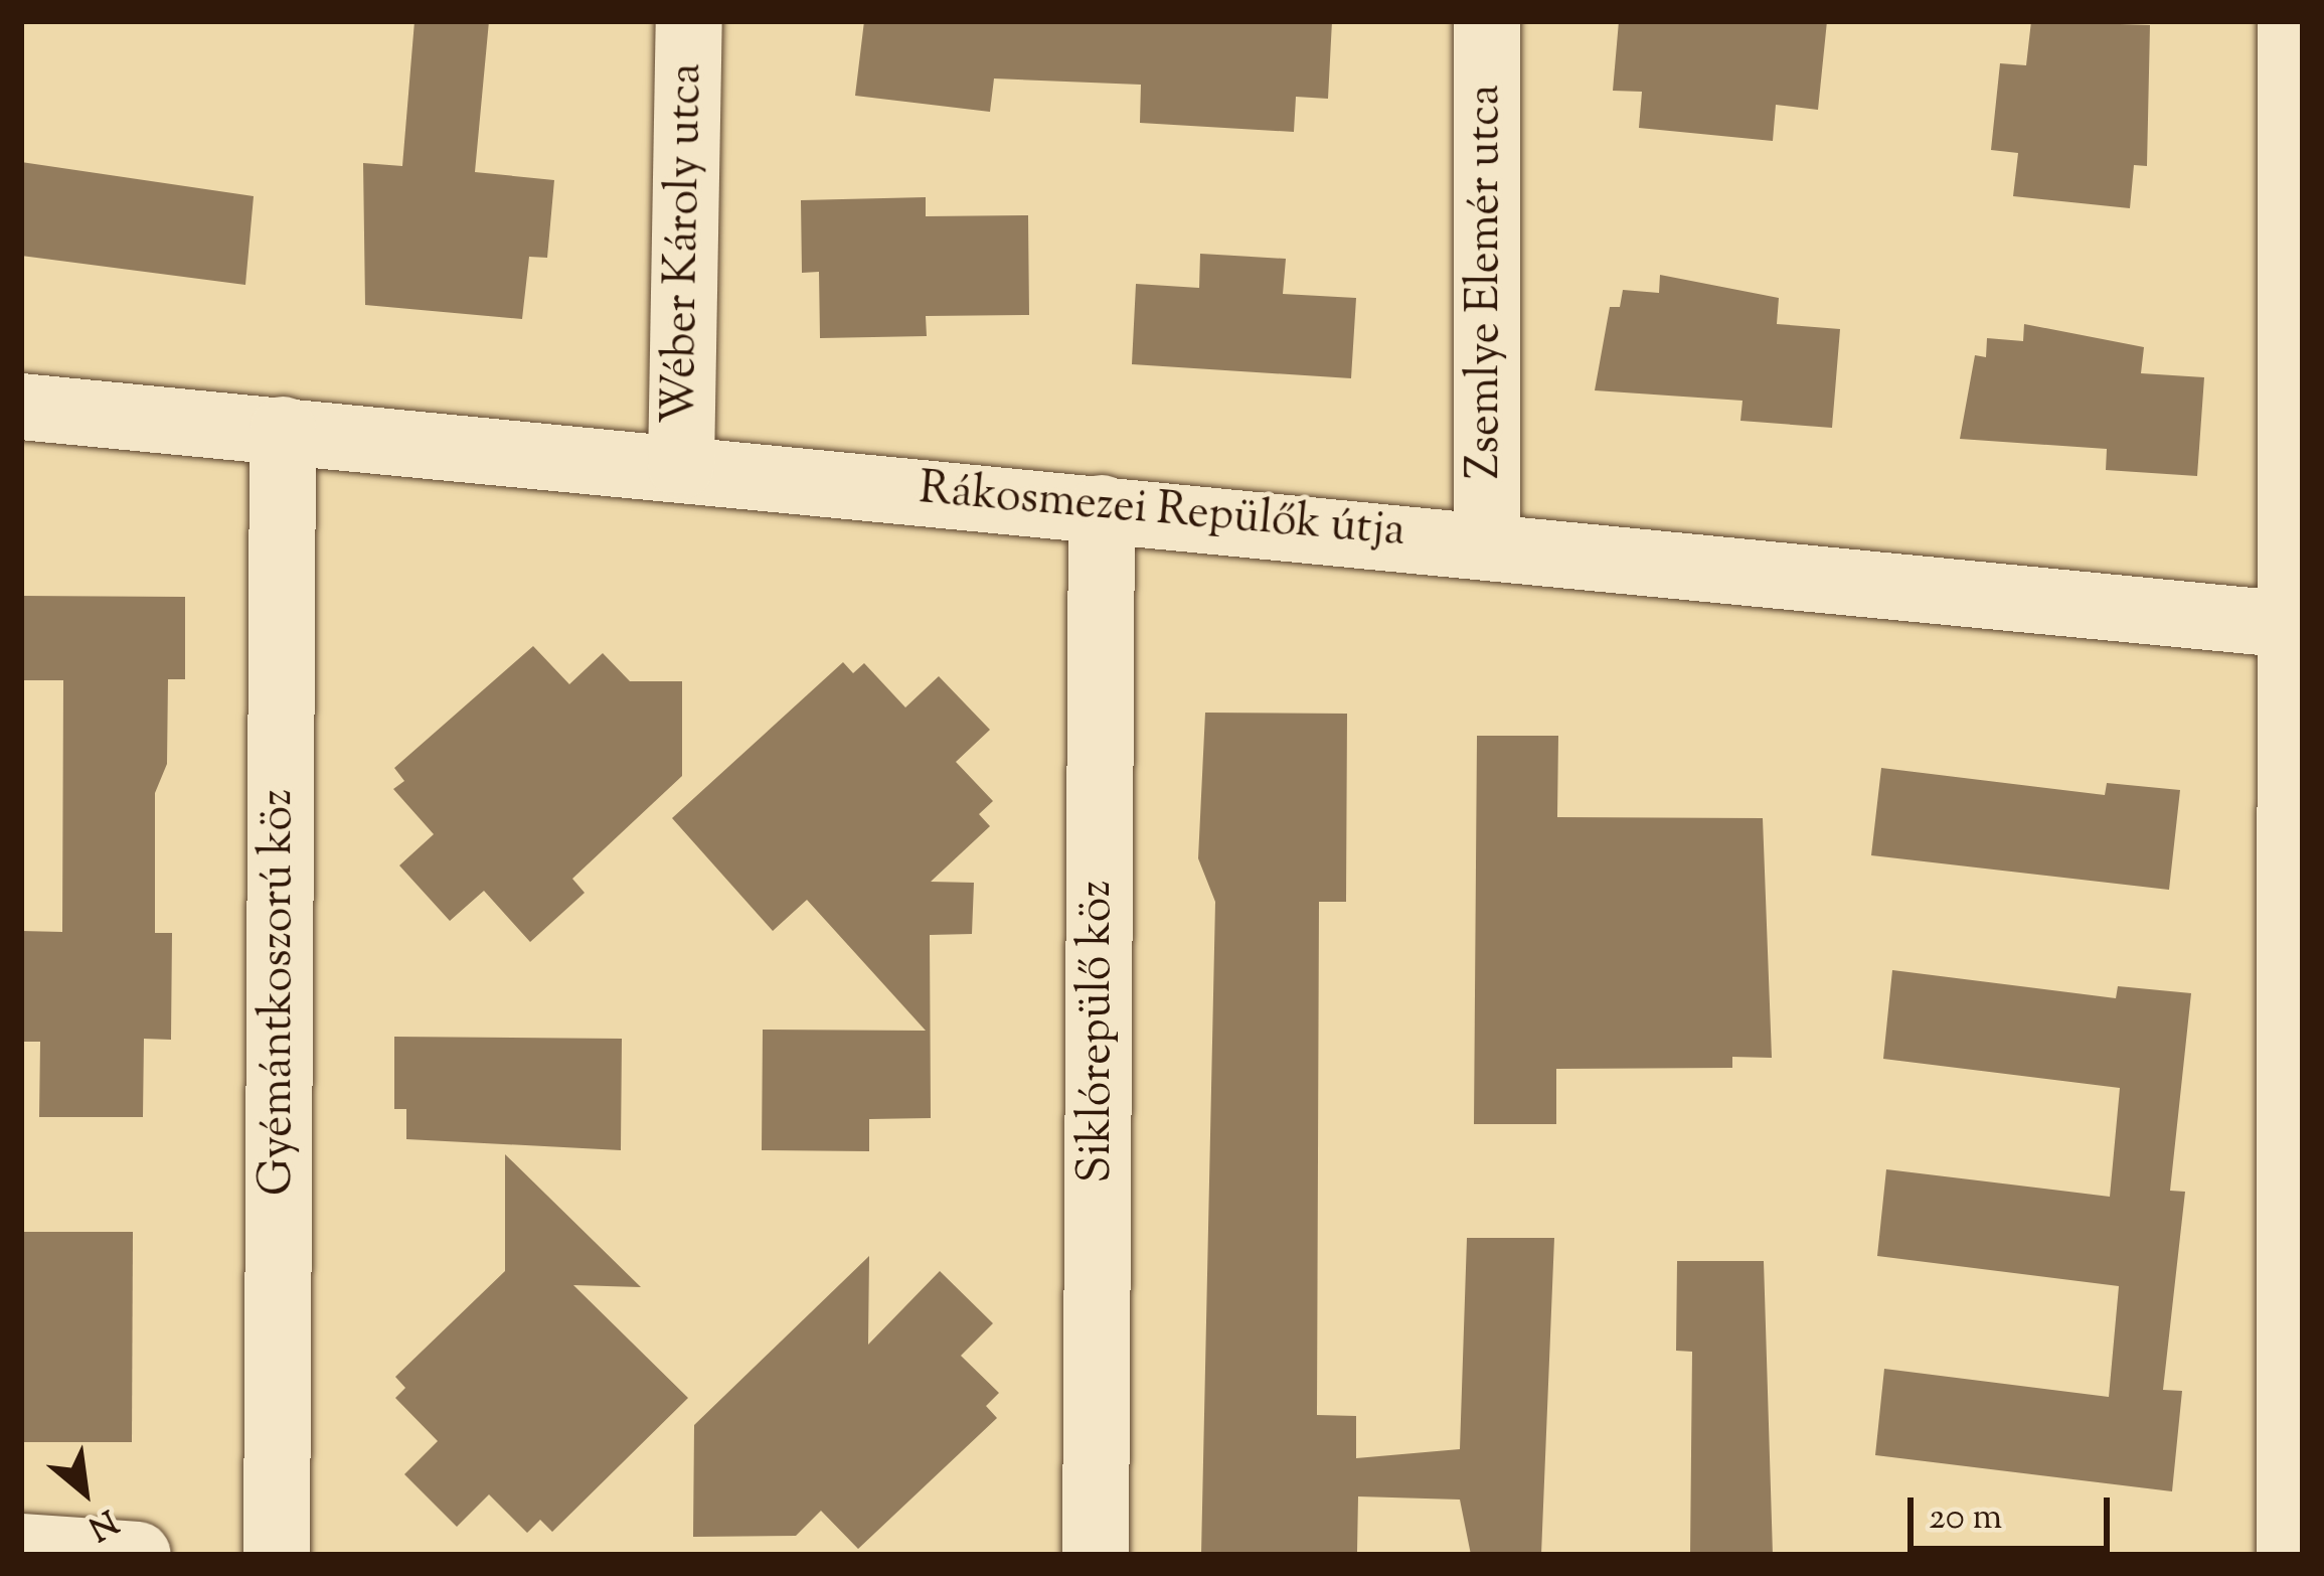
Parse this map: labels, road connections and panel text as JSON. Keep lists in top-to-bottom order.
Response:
{
  "streets": {
    "street": [
      "Wéber Károly utca",
      "Zsemlye Elemér utca",
      "Rákosmezei Repülők útja",
      "Gyémántkoszorú köz",
      "Siklórepülő köz"
    ]
  },
  "crossings": [
    ["Wéber Károly utca", "Rákosmezei Repülők útja"],
    ["Zsemlye Elemér utca", "Rákosmezei Repülők útja"],
    ["Rákosmezei Repülők útja", "Gyémántkoszorú köz"],
    ["Rákosmezei Repülők útja", "Siklórepülő köz"]
  ],
  "scale_bar": "20 m",
  "north": "bottom right"
}
